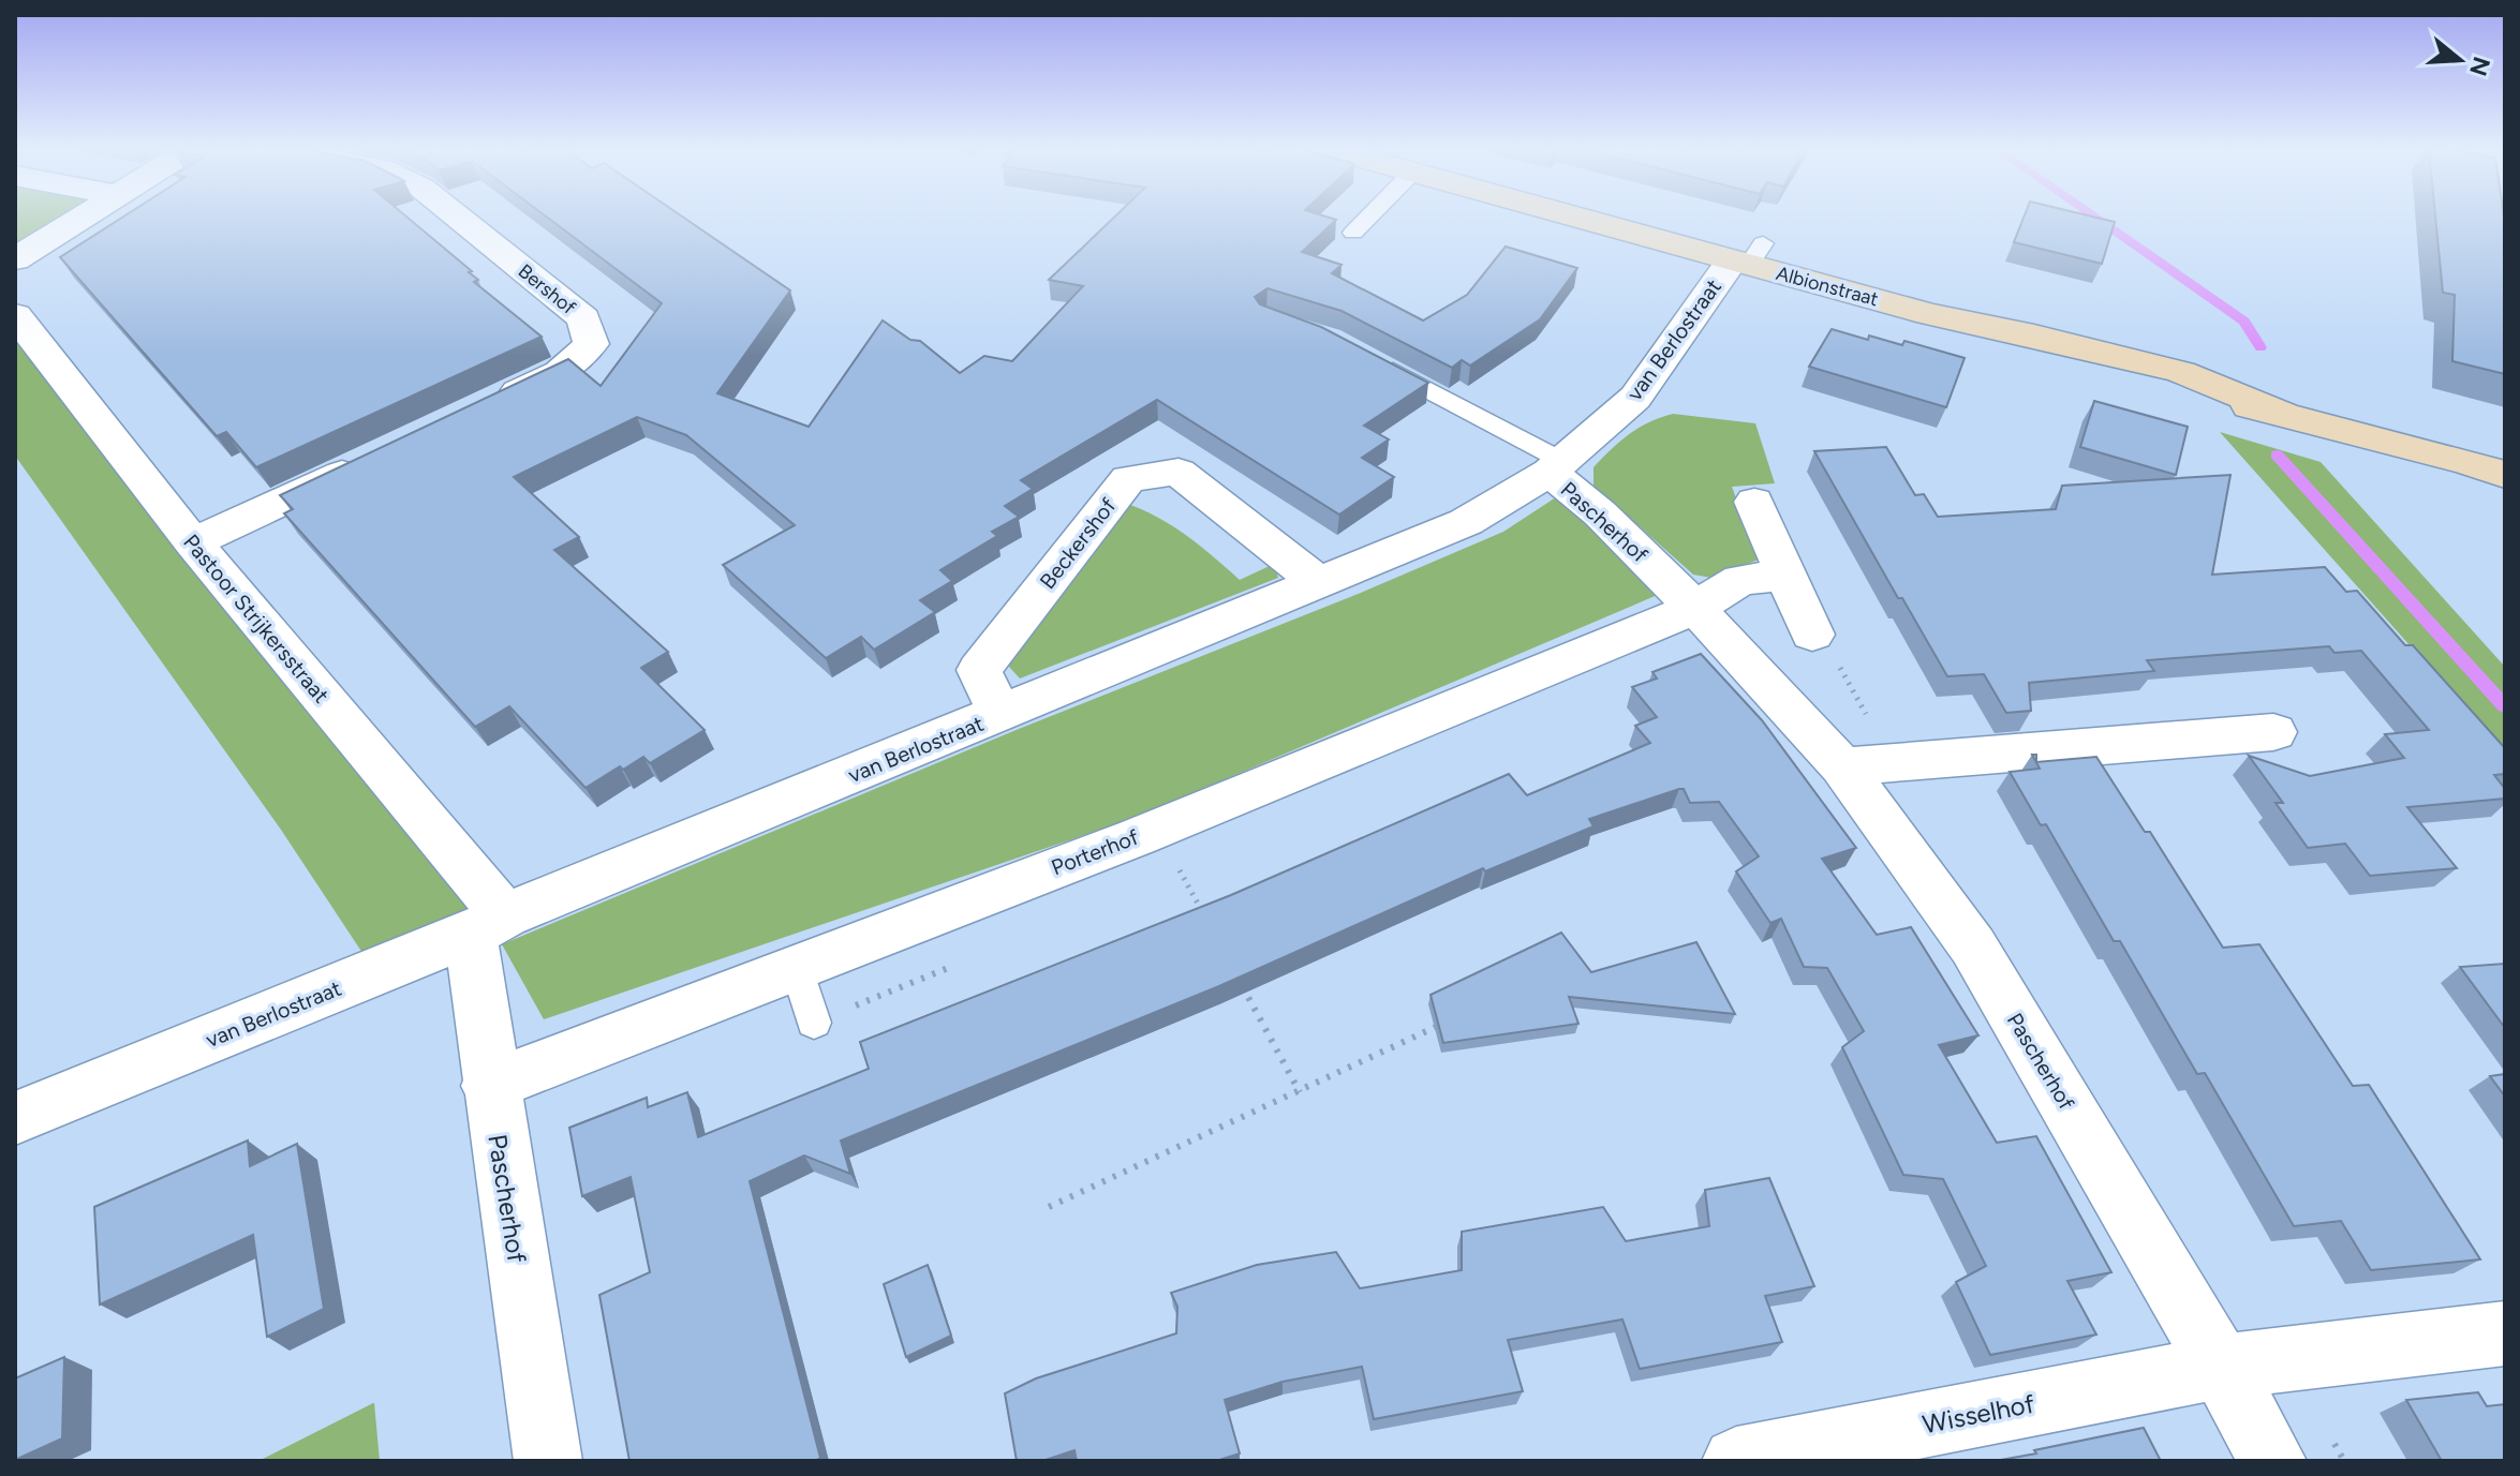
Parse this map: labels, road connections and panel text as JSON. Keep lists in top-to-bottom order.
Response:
{
  "streets": {
    "street": [
      "Albionstraat",
      "Bershof",
      "van Berlostraat",
      "Pascherhof",
      "Beckershof",
      "Pastoor Strijkersstraat",
      "Porterhof",
      "Wisselhof"
    ]
  },
  "crossings": [
    ["Albionstraat", "van Berlostraat"],
    ["van Berlostraat", "Pascherhof"],
    ["van Berlostraat", "Beckershof"],
    ["van Berlostraat", "Pastoor Strijkersstraat"],
    ["Pascherhof", "Pastoor Strijkersstraat"],
    ["Pascherhof", "Porterhof"],
    ["Pascherhof", "Wisselhof"]
  ],
  "north": "right"
}
